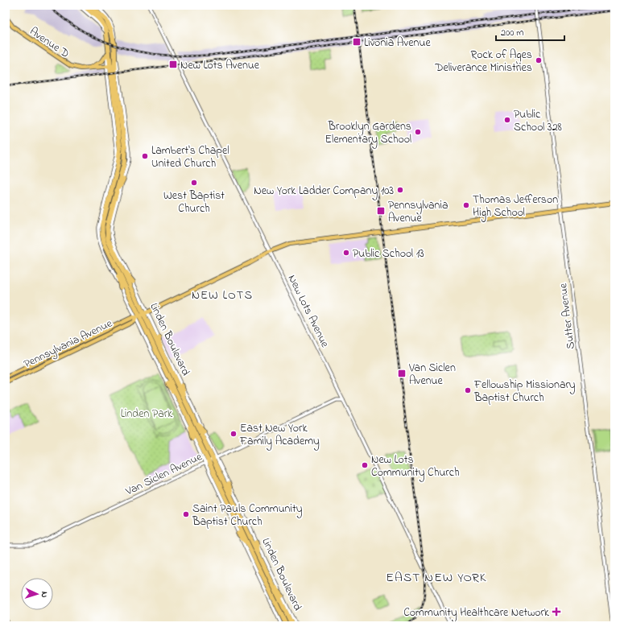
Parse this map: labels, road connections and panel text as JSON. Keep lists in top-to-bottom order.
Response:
{
  "streets": {
    "highway": ["Linden Boulevard"],
    "main road": ["Avenue D", "Pennsylvania Avenue"],
    "street": ["New Lots Avenue", "Sutter Avenue", "Van Siclen Avenue"]
  },
  "crossings": [
    ["Avenue D", "Linden Boulevard"],
    ["New Lots Avenue", "Pennsylvania Avenue"],
    ["New Lots Avenue", "Van Siclen Avenue"],
    ["Sutter Avenue", "Pennsylvania Avenue"],
    ["Linden Boulevard", "Pennsylvania Avenue"],
    ["Linden Boulevard", "Van Siclen Avenue"]
  ],
  "districts": ["NEW LOTS", "EAST NEW YORK"],
  "parks": ["Linden Park"],
  "places": {
    "transit": [
      "Livonia Avenue",
      "New Lots Avenue",
      "Pennsylvania Avenue",
      "Van Siclen Avenue"
    ],
    "other": [
      "Rock of Ages Deliverance Ministries",
      "Public School 328",
      "Brooklyn Gardens Elementary School",
      "Lambert's Chapel United Church",
      "West Baptist Church",
      "New York Ladder Company 103",
      "Thomas Jefferson High School",
      "Public School 13",
      "Fellowship Missionary Baptist Church",
      "East New York Family Academy",
      "New Lots Community Church",
      "Saint Pauls Community Baptist Church"
    ],
    "health": ["Community Healthcare Network"]
  },
  "scale_bar": "200 m",
  "north": "right"
}
